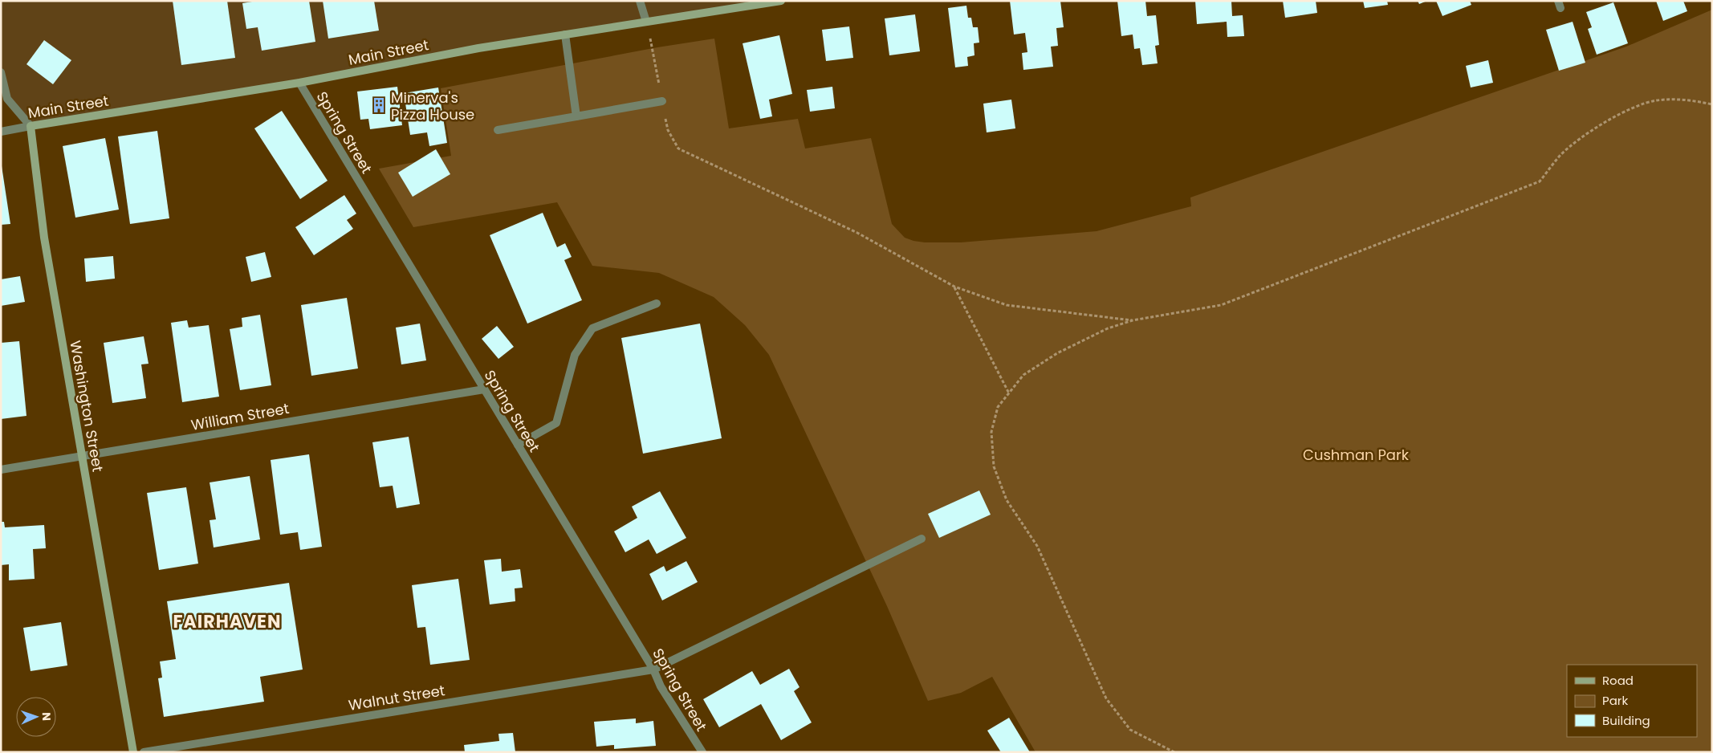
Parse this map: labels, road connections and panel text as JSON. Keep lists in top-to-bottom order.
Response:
{
  "streets": {
    "main road": ["Main Street", "Washington Street"],
    "street": ["Spring Street", "William Street", "Walnut Street"]
  },
  "crossings": [
    ["Main Street", "Spring Street"],
    ["Main Street", "Washington Street"],
    ["Spring Street", "William Street"],
    ["Spring Street", "Walnut Street"],
    ["Washington Street", "William Street"]
  ],
  "districts": ["FAIRHAVEN"],
  "parks": ["Cushman Park"],
  "places": {
    "building": ["Minerva's Pizza House"]
  },
  "legend": ["Road", "Park", "Building"],
  "north": "right"
}
